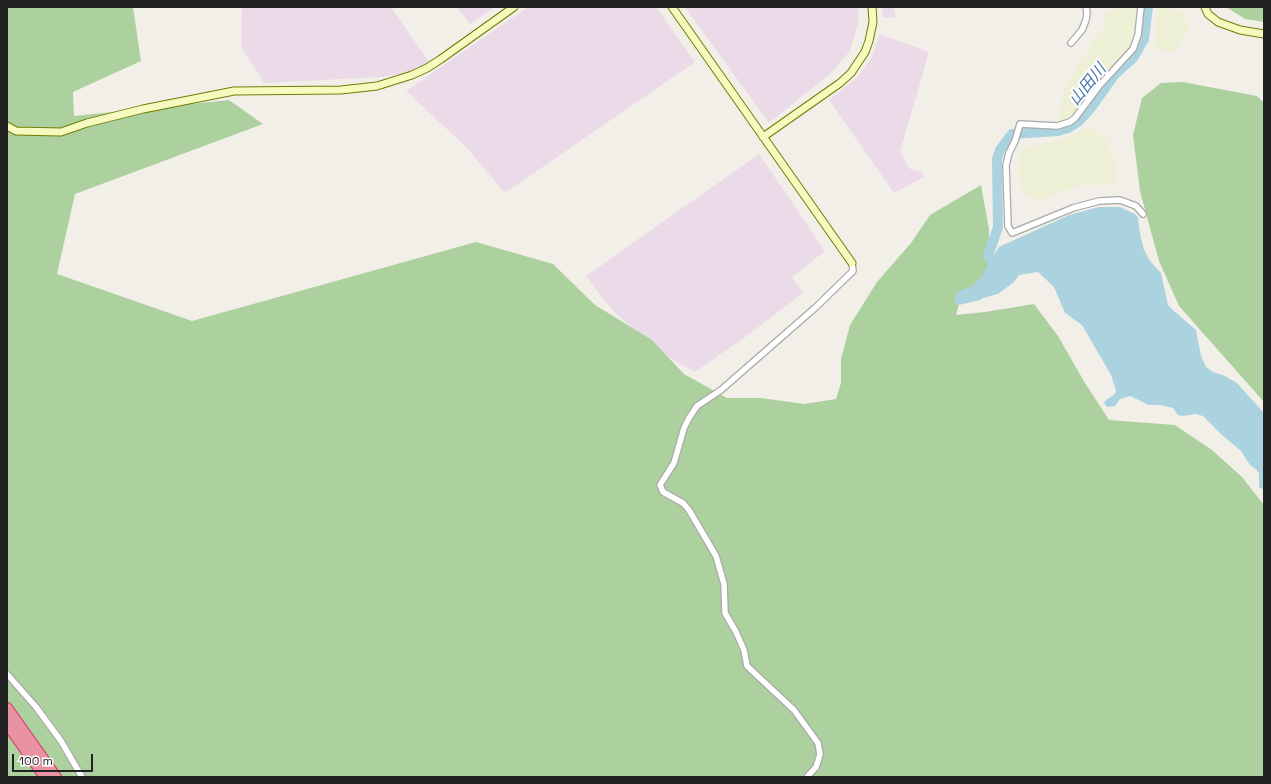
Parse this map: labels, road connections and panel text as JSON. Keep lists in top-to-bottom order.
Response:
{
  "water": ["山田川"],
  "scale_bar": "100 m"
}
